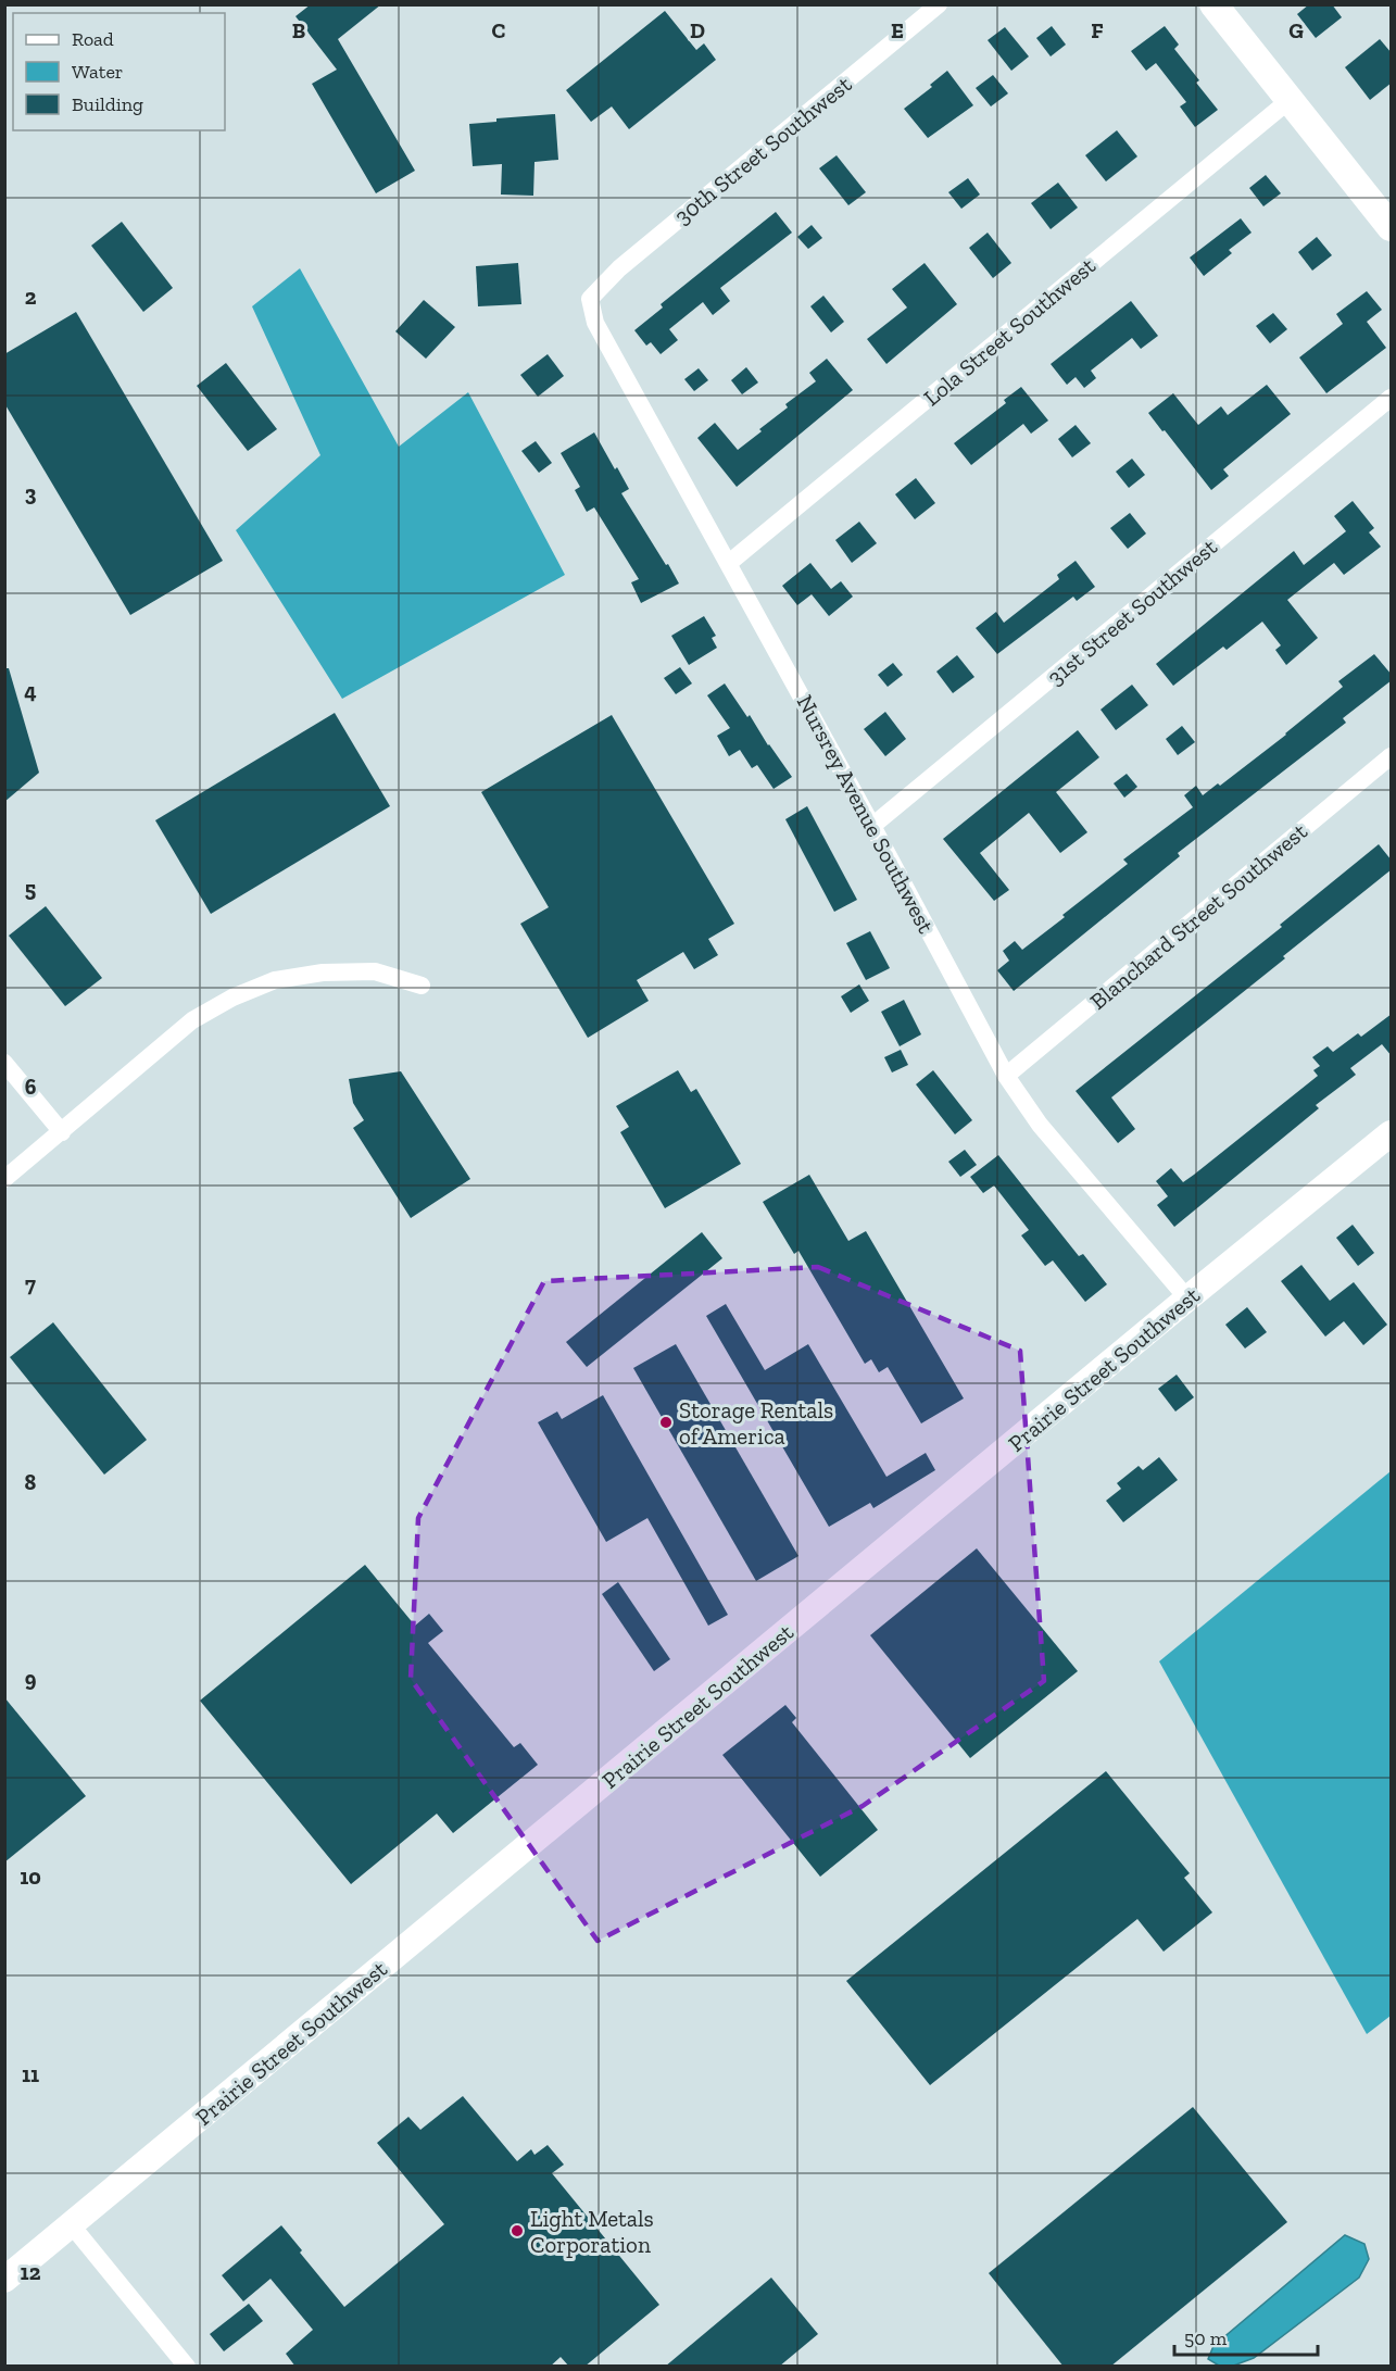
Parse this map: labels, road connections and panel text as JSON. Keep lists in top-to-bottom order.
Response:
{
  "streets": {
    "street": [
      "30th Street Southwest",
      "Lola Street Southwest",
      "31st Street Southwest",
      "Nursrey Avenue Southwest",
      "Blanchard Street Southwest",
      "Prairie Street Southwest"
    ]
  },
  "crossings": [
    ["30th Street Southwest", "Nursrey Avenue Southwest"],
    ["Lola Street Southwest", "Nursrey Avenue Southwest"],
    ["31st Street Southwest", "Nursrey Avenue Southwest"],
    ["Nursrey Avenue Southwest", "Blanchard Street Southwest"],
    ["Nursrey Avenue Southwest", "Prairie Street Southwest"]
  ],
  "places": ["Storage Rentals of America", "Light Metals Corporation"],
  "legend": ["Road", "Water", "Building"],
  "scale_bar": "50 m",
  "grid": {
    "columns": [
      "B",
      "C",
      "D",
      "E",
      "F",
      "G"
    ],
    "rows": [
      "2",
      "3",
      "4",
      "5",
      "6",
      "7",
      "8",
      "9",
      "10",
      "11",
      "12"
    ]
  }
}
